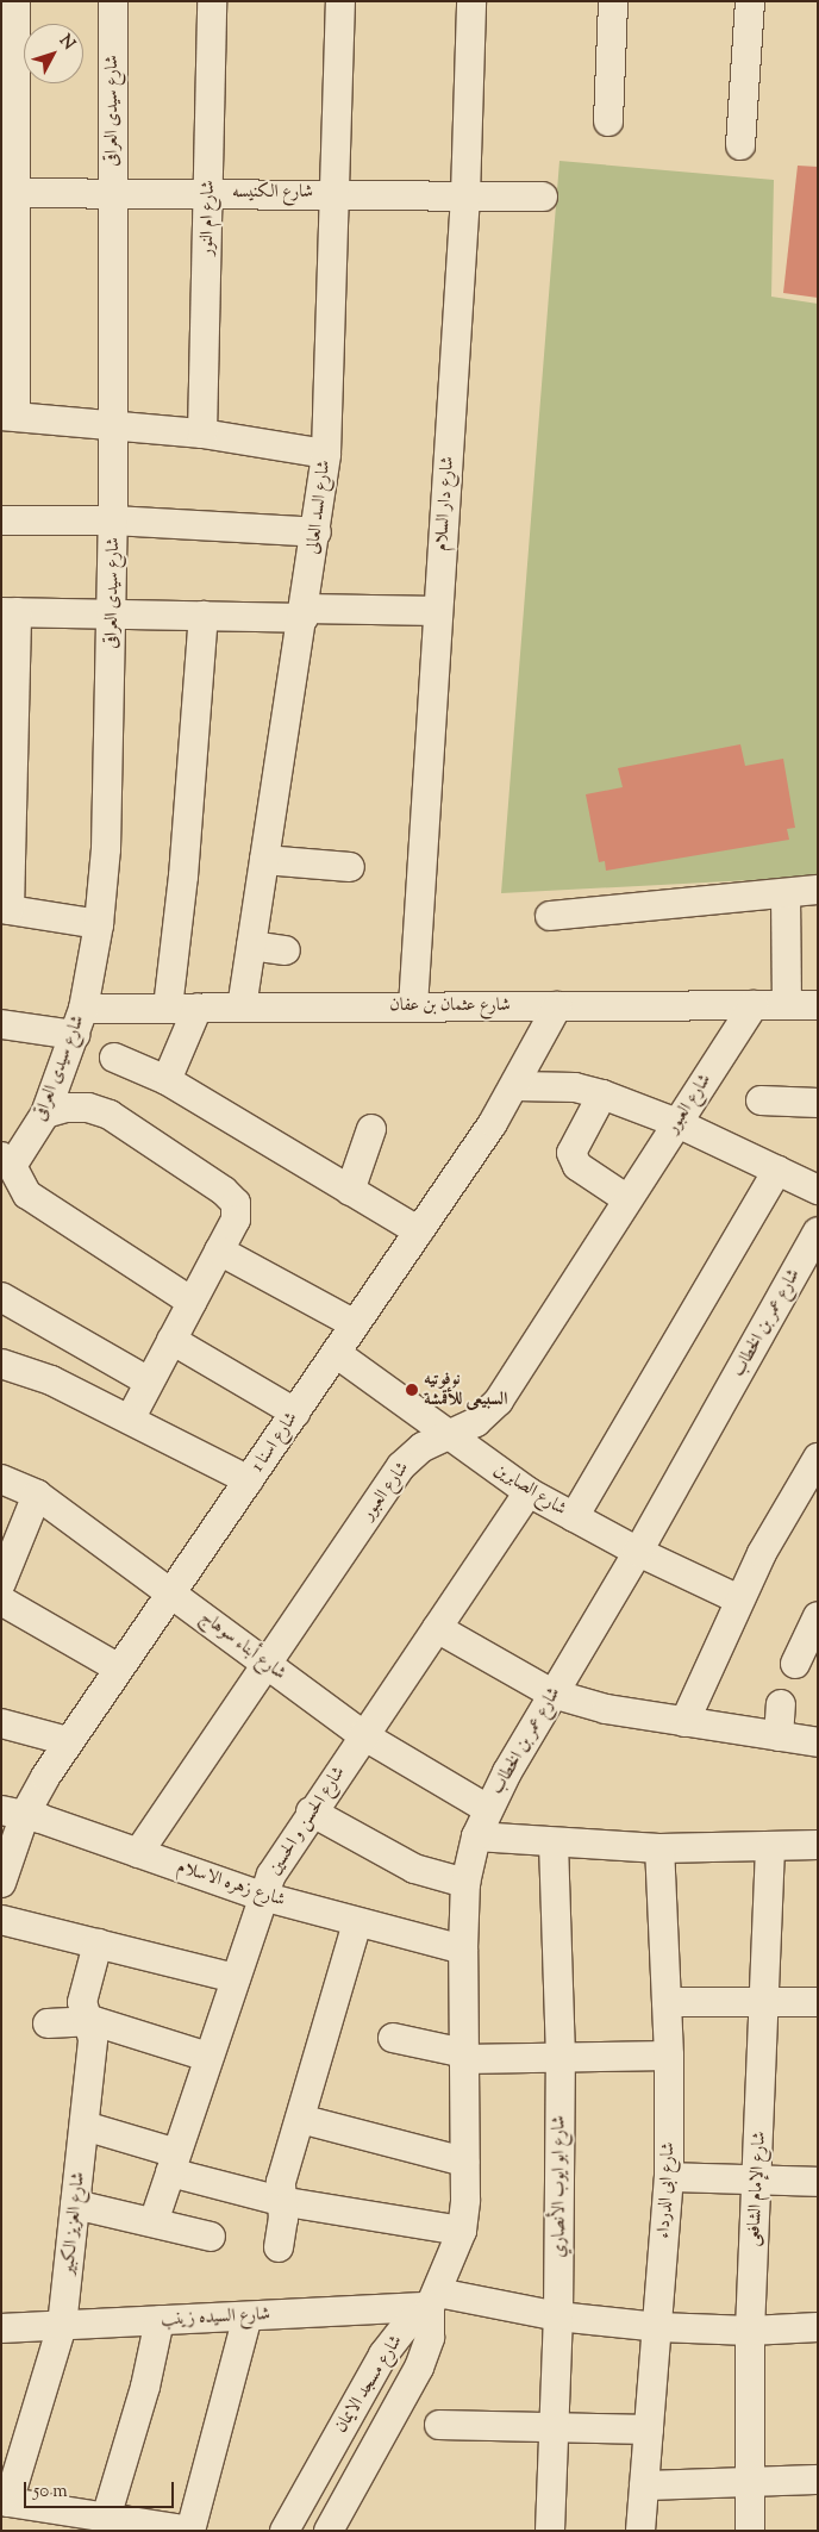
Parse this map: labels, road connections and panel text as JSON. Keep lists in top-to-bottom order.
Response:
{
  "streets": {
    "street": [
      "شارع سيدى العراقى",
      "شارع الكنيسه",
      "شارع ام النور",
      "شارع دار السلام",
      "شارع السد العالى",
      "شارع عثمان بن عفان",
      "شارع العبور",
      "شارع عمر بن الخطاب",
      "شارع اسنا 1",
      "شارع الصابرين",
      "شارع أبناء سوهاج",
      "شارع الحسن و الحسين",
      "شارع زهره الاسلام",
      "شارع ابو ايوب الأنصاري",
      "شارع الإمام الشافعى",
      "شارع ابى الدرداء",
      "شارع العزيز الكبير",
      "شارع السيده زينب",
      "شارع مسجد الايمان"
    ]
  },
  "crossings": [
    ["شارع سيدى العراقى", "شارع الكنيسه"],
    ["شارع سيدى العراقى", "شارع عثمان بن عفان"],
    ["شارع الكنيسه", "شارع ام النور"],
    ["شارع الكنيسه", "شارع دار السلام"],
    ["شارع الكنيسه", "شارع السد العالى"],
    ["شارع دار السلام", "شارع عثمان بن عفان"],
    ["شارع السد العالى", "شارع عثمان بن عفان"],
    ["شارع عثمان بن عفان", "شارع العبور"],
    ["شارع عثمان بن عفان", "شارع اسنا 1"],
    ["شارع العبور", "شارع الصابرين"],
    ["شارع العبور", "شارع أبناء سوهاج"],
    ["شارع العبور", "شارع زهره الاسلام"],
    ["شارع عمر بن الخطاب", "شارع الصابرين"],
    ["شارع عمر بن الخطاب", "شارع أبناء سوهاج"],
    ["شارع عمر بن الخطاب", "شارع زهره الاسلام"],
    ["شارع عمر بن الخطاب", "شارع السيده زينب"],
    ["شارع عمر بن الخطاب", "شارع مسجد الايمان"],
    ["شارع اسنا 1", "شارع الصابرين"],
    ["شارع اسنا 1", "شارع أبناء سوهاج"],
    ["شارع اسنا 1", "شارع زهره الاسلام"],
    ["شارع الصابرين", "شارع الحسن و الحسين"],
    ["شارع أبناء سوهاج", "شارع الحسن و الحسين"],
    ["شارع الحسن و الحسين", "شارع زهره الاسلام"],
    ["شارع العزيز الكبير", "شارع السيده زينب"],
    ["شارع السيده زينب", "شارع مسجد الايمان"]
  ],
  "places": ["نوفوتيه السبيعى للأقمشة"],
  "scale_bar": "50 m",
  "north": "top right"
}
